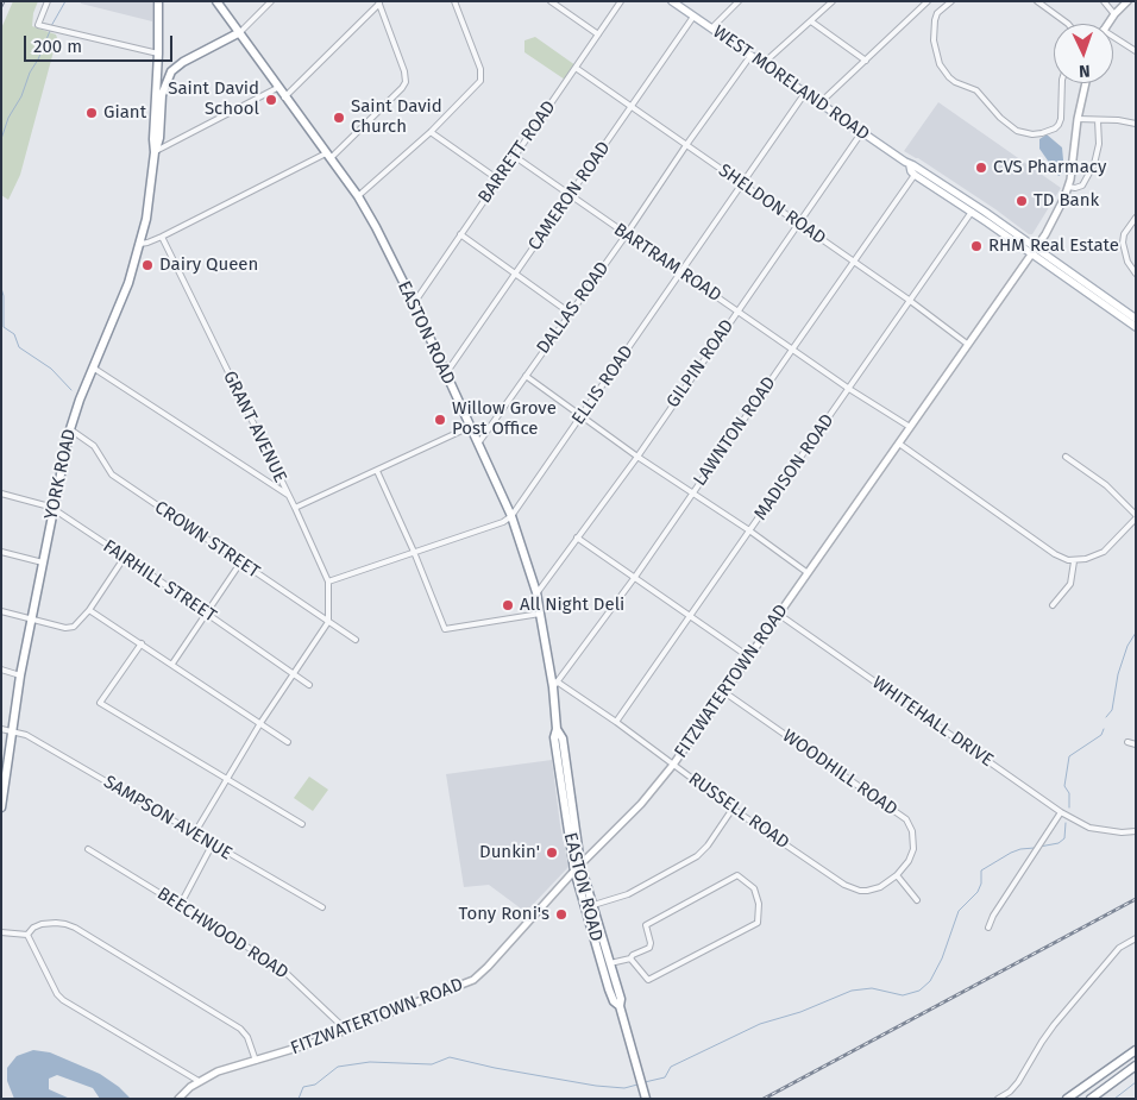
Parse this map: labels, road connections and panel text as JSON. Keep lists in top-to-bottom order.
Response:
{
  "streets": {
    "highway": ["EASTON ROAD", "YORK ROAD"],
    "main road": ["WEST MORELAND ROAD"],
    "street": [
      "BARRETT ROAD",
      "CAMERON ROAD",
      "SHELDON ROAD",
      "BARTRAM ROAD",
      "DALLAS ROAD",
      "GILPIN ROAD",
      "ELLIS ROAD",
      "GRANT AVENUE",
      "LAWNTON ROAD",
      "MADISON ROAD",
      "CROWN STREET",
      "FAIRHILL STREET",
      "FITZWATERTOWN ROAD",
      "WHITEHALL DRIVE",
      "WOODHILL ROAD",
      "RUSSELL ROAD",
      "SAMPSON AVENUE",
      "BEECHWOOD ROAD"
    ]
  },
  "crossings": [
    ["WEST MORELAND ROAD", "CAMERON ROAD"],
    ["WEST MORELAND ROAD", "DALLAS ROAD"],
    ["WEST MORELAND ROAD", "GILPIN ROAD"],
    ["WEST MORELAND ROAD", "ELLIS ROAD"],
    ["WEST MORELAND ROAD", "LAWNTON ROAD"],
    ["WEST MORELAND ROAD", "MADISON ROAD"],
    ["WEST MORELAND ROAD", "FITZWATERTOWN ROAD"],
    ["BARRETT ROAD", "SHELDON ROAD"],
    ["BARRETT ROAD", "BARTRAM ROAD"],
    ["BARRETT ROAD", "EASTON ROAD"],
    ["CAMERON ROAD", "SHELDON ROAD"],
    ["CAMERON ROAD", "BARTRAM ROAD"],
    ["CAMERON ROAD", "EASTON ROAD"],
    ["SHELDON ROAD", "DALLAS ROAD"],
    ["SHELDON ROAD", "GILPIN ROAD"],
    ["SHELDON ROAD", "ELLIS ROAD"],
    ["SHELDON ROAD", "LAWNTON ROAD"],
    ["SHELDON ROAD", "MADISON ROAD"],
    ["SHELDON ROAD", "FITZWATERTOWN ROAD"],
    ["BARTRAM ROAD", "DALLAS ROAD"],
    ["BARTRAM ROAD", "GILPIN ROAD"],
    ["BARTRAM ROAD", "ELLIS ROAD"],
    ["BARTRAM ROAD", "LAWNTON ROAD"],
    ["BARTRAM ROAD", "MADISON ROAD"],
    ["BARTRAM ROAD", "FITZWATERTOWN ROAD"],
    ["DALLAS ROAD", "EASTON ROAD"],
    ["EASTON ROAD", "GILPIN ROAD"],
    ["EASTON ROAD", "ELLIS ROAD"],
    ["EASTON ROAD", "LAWNTON ROAD"],
    ["EASTON ROAD", "YORK ROAD"],
    ["EASTON ROAD", "FITZWATERTOWN ROAD"],
    ["EASTON ROAD", "RUSSELL ROAD"],
    ["GRANT AVENUE", "CROWN STREET"],
    ["LAWNTON ROAD", "RUSSELL ROAD"],
    ["MADISON ROAD", "RUSSELL ROAD"],
    ["YORK ROAD", "CROWN STREET"],
    ["YORK ROAD", "FAIRHILL STREET"],
    ["YORK ROAD", "SAMPSON AVENUE"],
    ["FITZWATERTOWN ROAD", "WHITEHALL DRIVE"],
    ["FITZWATERTOWN ROAD", "WOODHILL ROAD"],
    ["FITZWATERTOWN ROAD", "RUSSELL ROAD"],
    ["FITZWATERTOWN ROAD", "BEECHWOOD ROAD"],
    ["WOODHILL ROAD", "RUSSELL ROAD"]
  ],
  "places": [
    "Saint David School",
    "Giant",
    "Saint David Church",
    "CVS Pharmacy",
    "TD Bank",
    "RHM Real Estate",
    "Dairy Queen",
    "Willow Grove Post Office",
    "All Night Deli",
    "Dunkin'",
    "Tony Roni's"
  ],
  "scale_bar": "200 m",
  "north": "bottom"
}
